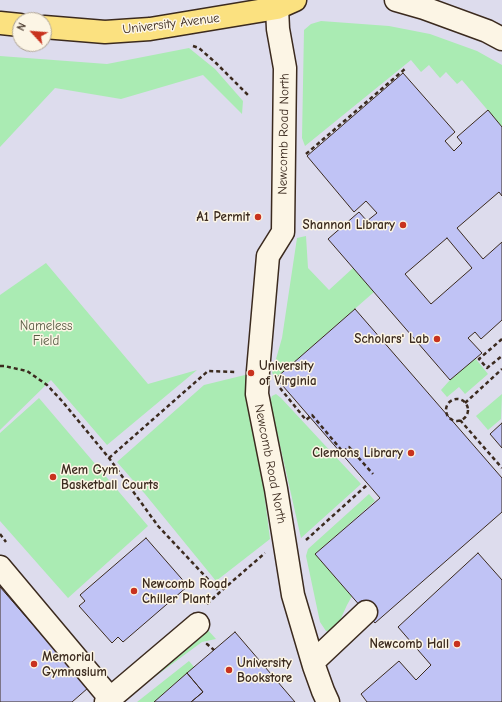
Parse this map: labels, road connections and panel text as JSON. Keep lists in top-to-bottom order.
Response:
{
  "streets": {
    "main road": ["University Avenue"],
    "street": ["Newcomb Road North"]
  },
  "crossings": [
    ["University Avenue", "Newcomb Road North"]
  ],
  "parks": ["Nameless Field"],
  "places": [
    "A1 Permit",
    "Shannon Library",
    "Scholars' Lab",
    "University of Virginia",
    "Clemons Library",
    "Mem Gym Basketball Courts",
    "Newcomb Road Chiller Plant",
    "Newcomb Hall",
    "Memorial Gymnasium",
    "University Bookstore"
  ],
  "north": "top left"
}
